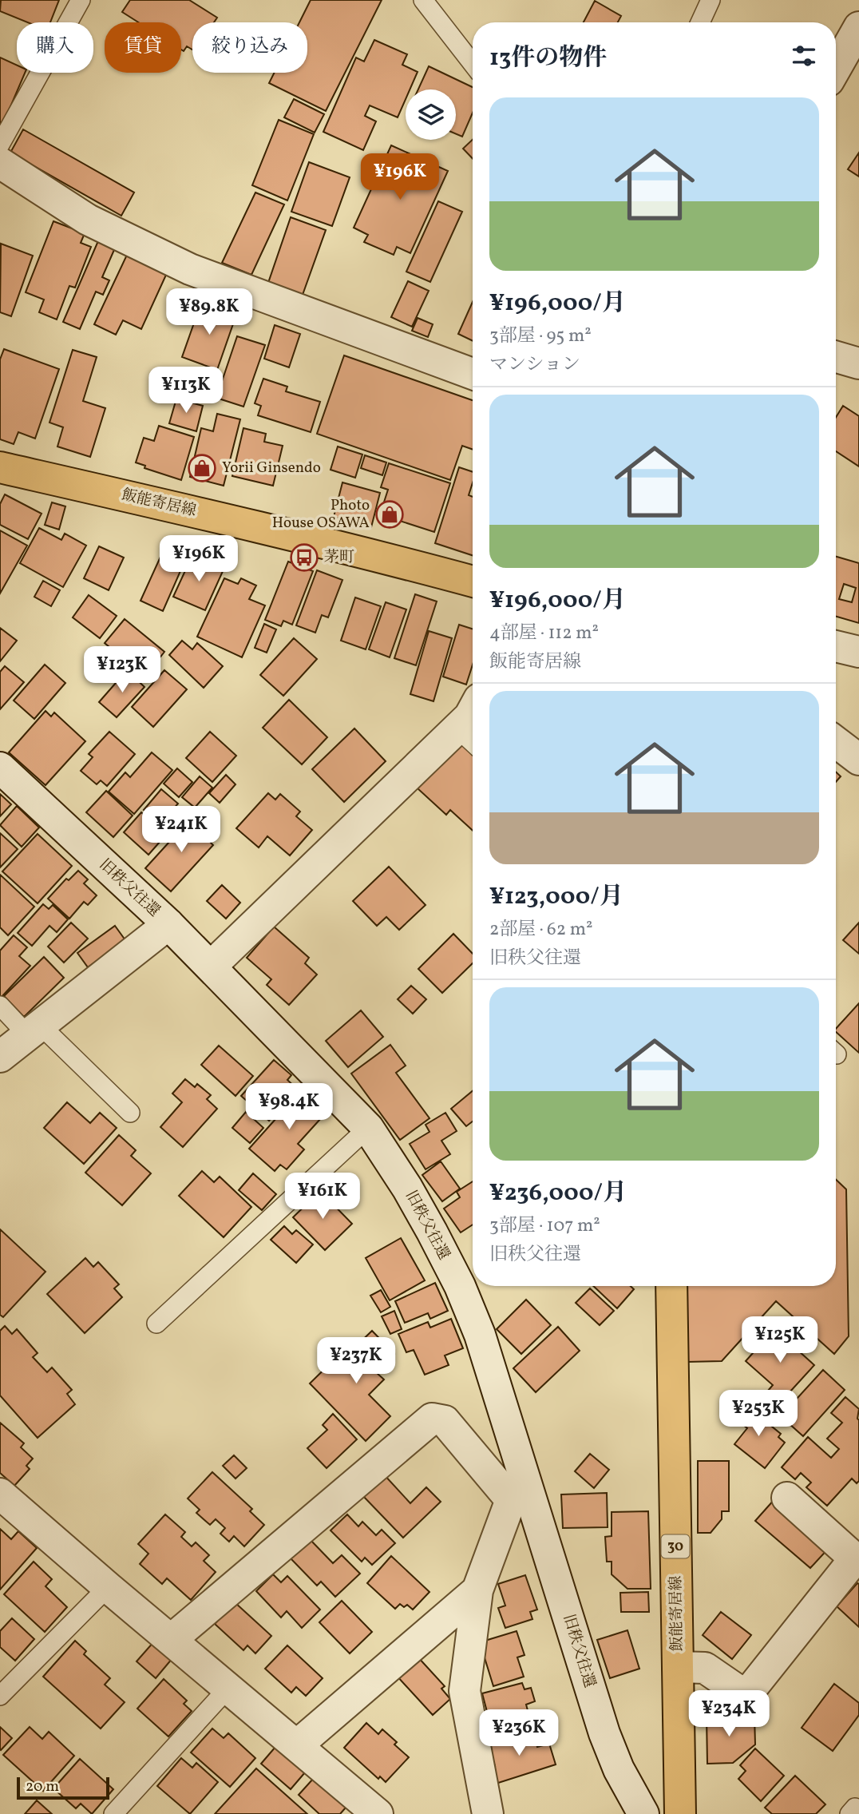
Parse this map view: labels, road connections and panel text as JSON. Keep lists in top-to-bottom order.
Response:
{
  "streets": {
    "main road": ["飯能寄居線", "30"],
    "street": ["旧秩父往還"]
  },
  "places": {
    "shop": ["Yorii Ginsendo", "Photo House OSAWA"],
    "bus stop": ["茅町"]
  },
  "scale_bar": "20 m",
  "page": {
    "chip": ["購入", "賃貸", "絞り込み"],
    "heading": "13件の物件",
    "list": [
      {
        "name": "¥196,000/月",
        "note": "3部屋 · 95 m² · マンション"
      },
      {
        "name": "¥196,000/月",
        "note": "4部屋 · 112 m² · 飯能寄居線"
      },
      {
        "name": "¥123,000/月",
        "note": "2部屋 · 62 m² · 旧秩父往還"
      },
      {
        "name": "¥236,000/月",
        "note": "3部屋 · 107 m² · 旧秩父往還"
      }
    ],
    "price": [
      "¥196K",
      "¥89.8K",
      "¥113K",
      "¥196K",
      "¥123K",
      "¥241K",
      "¥98.4K",
      "¥161K",
      "¥125K",
      "¥237K",
      "¥253K",
      "¥234K",
      "¥236K"
    ],
    "scale": "20 m"
  }
}
